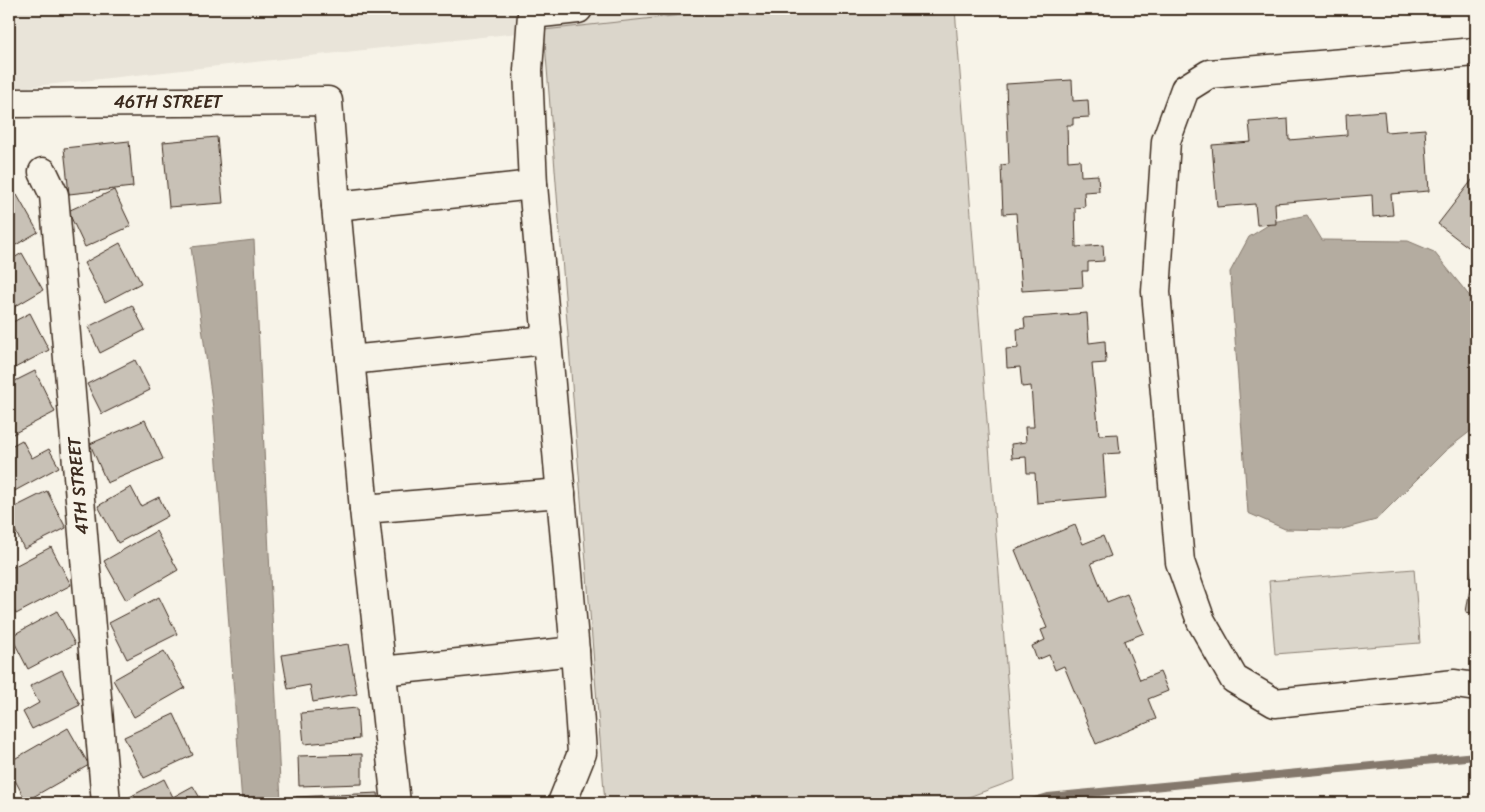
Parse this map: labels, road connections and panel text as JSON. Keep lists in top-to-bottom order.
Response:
{
  "streets": {
    "street": ["46TH STREET", "4TH STREET"]
  }
}
